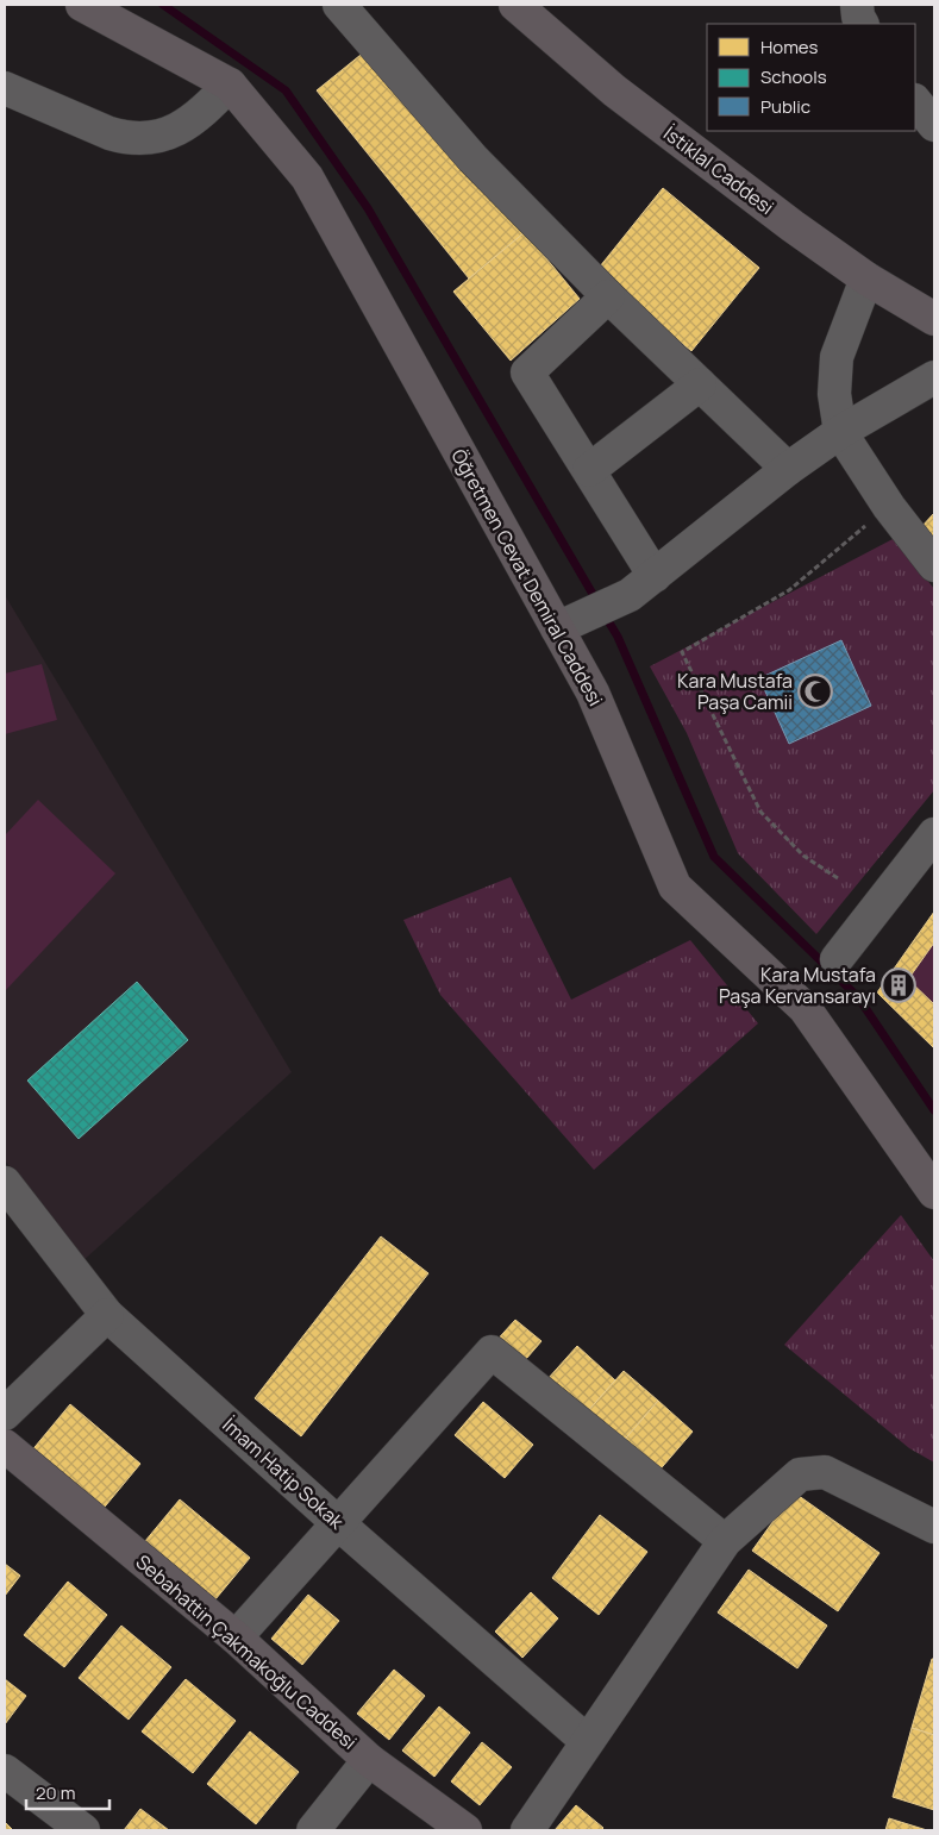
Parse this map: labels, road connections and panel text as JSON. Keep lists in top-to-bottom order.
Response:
{
  "streets": {
    "main road": ["İstiklal Caddesi", "Öğretmen Cevat Demiral Caddesi", "Sebahattin Çakmakoğlu Caddesi"],
    "street": ["İmam Hatip Sokak"]
  },
  "places": {
    "mosque": ["Kara Mustafa Paşa Camii"],
    "building": ["Kara Mustafa Paşa Kervansarayı"]
  },
  "legend": ["Homes", "Schools", "Public"],
  "scale_bar": "20 m"
}
